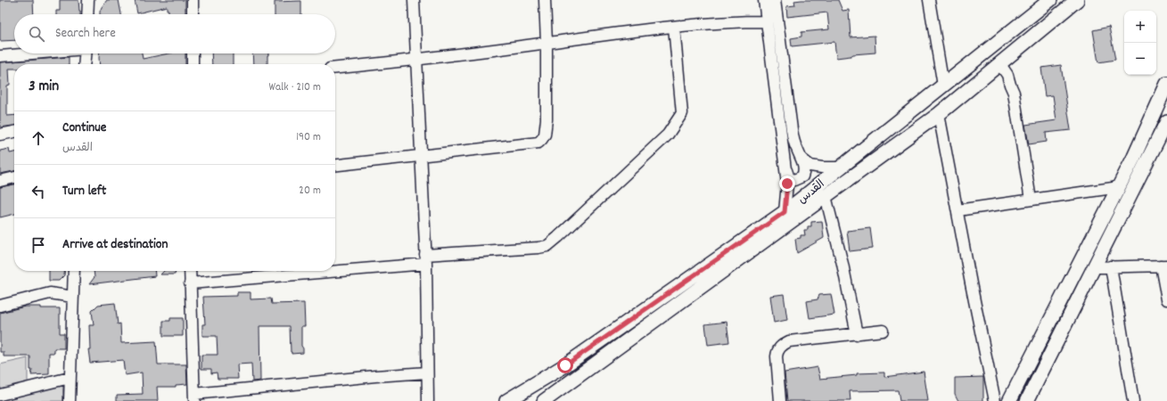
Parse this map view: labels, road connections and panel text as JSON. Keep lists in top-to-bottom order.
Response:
{
  "streets": {
    "main road": ["القدس"]
  },
  "page": {
    "map_buttons": ["+", "−"],
    "search": "Search here",
    "heading": ["3 min", "Walk · 210 m"],
    "list": [
      ["Continue", "القدس", "190 m"],
      ["Turn left", "20 m"],
      "Arrive at destination"
    ]
  }
}
